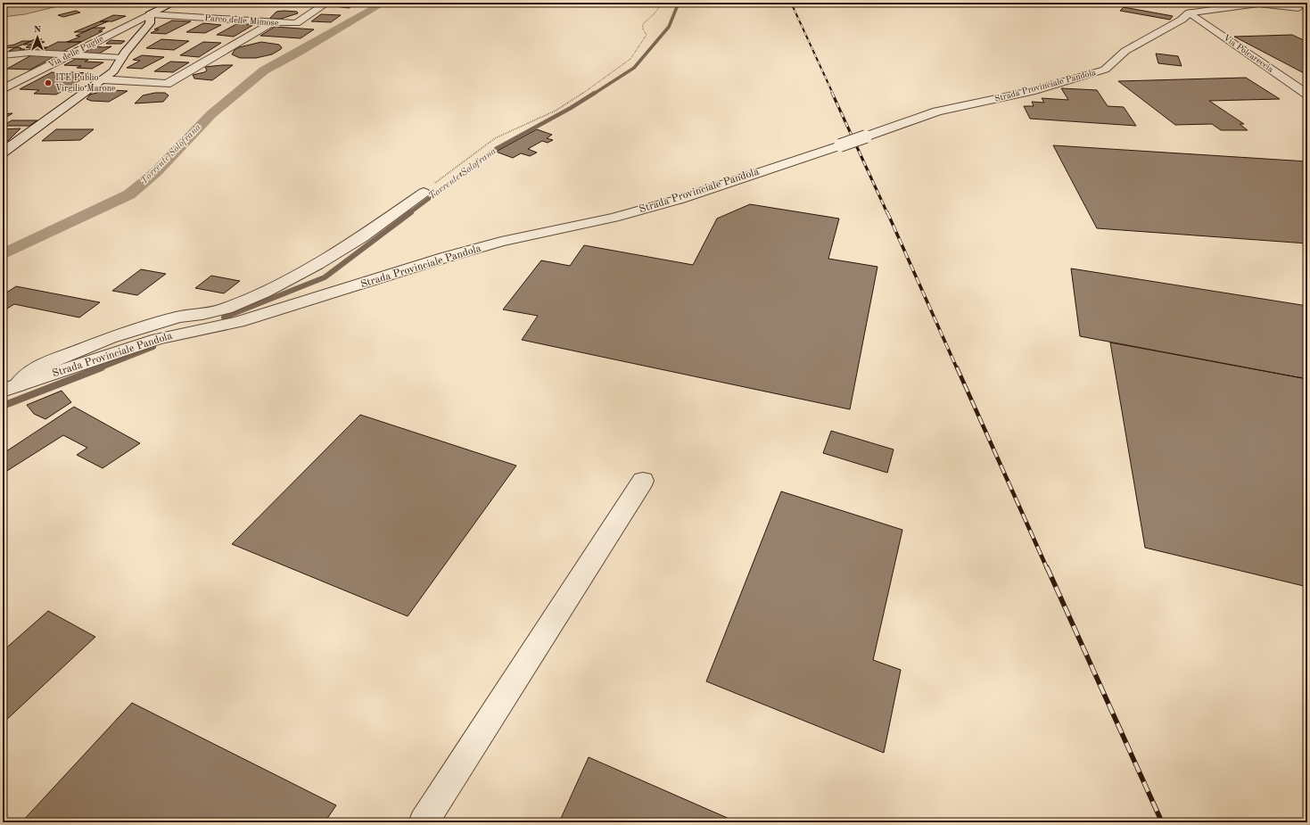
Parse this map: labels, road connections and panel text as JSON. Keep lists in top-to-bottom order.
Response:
{
  "streets": {
    "street": [
      "Parco delle Mimose",
      "Via delle Puglie",
      "Via Polcareccia",
      "Strada Provinciale Pandola"
    ]
  },
  "crossings": [
    ["Parco delle Mimose", "Via delle Puglie"],
    ["Via Polcareccia", "Strada Provinciale Pandola"]
  ],
  "water": ["Torrente Solofrana"],
  "places": ["ITE Publio Virgilio Marone"],
  "north": "top"
}
